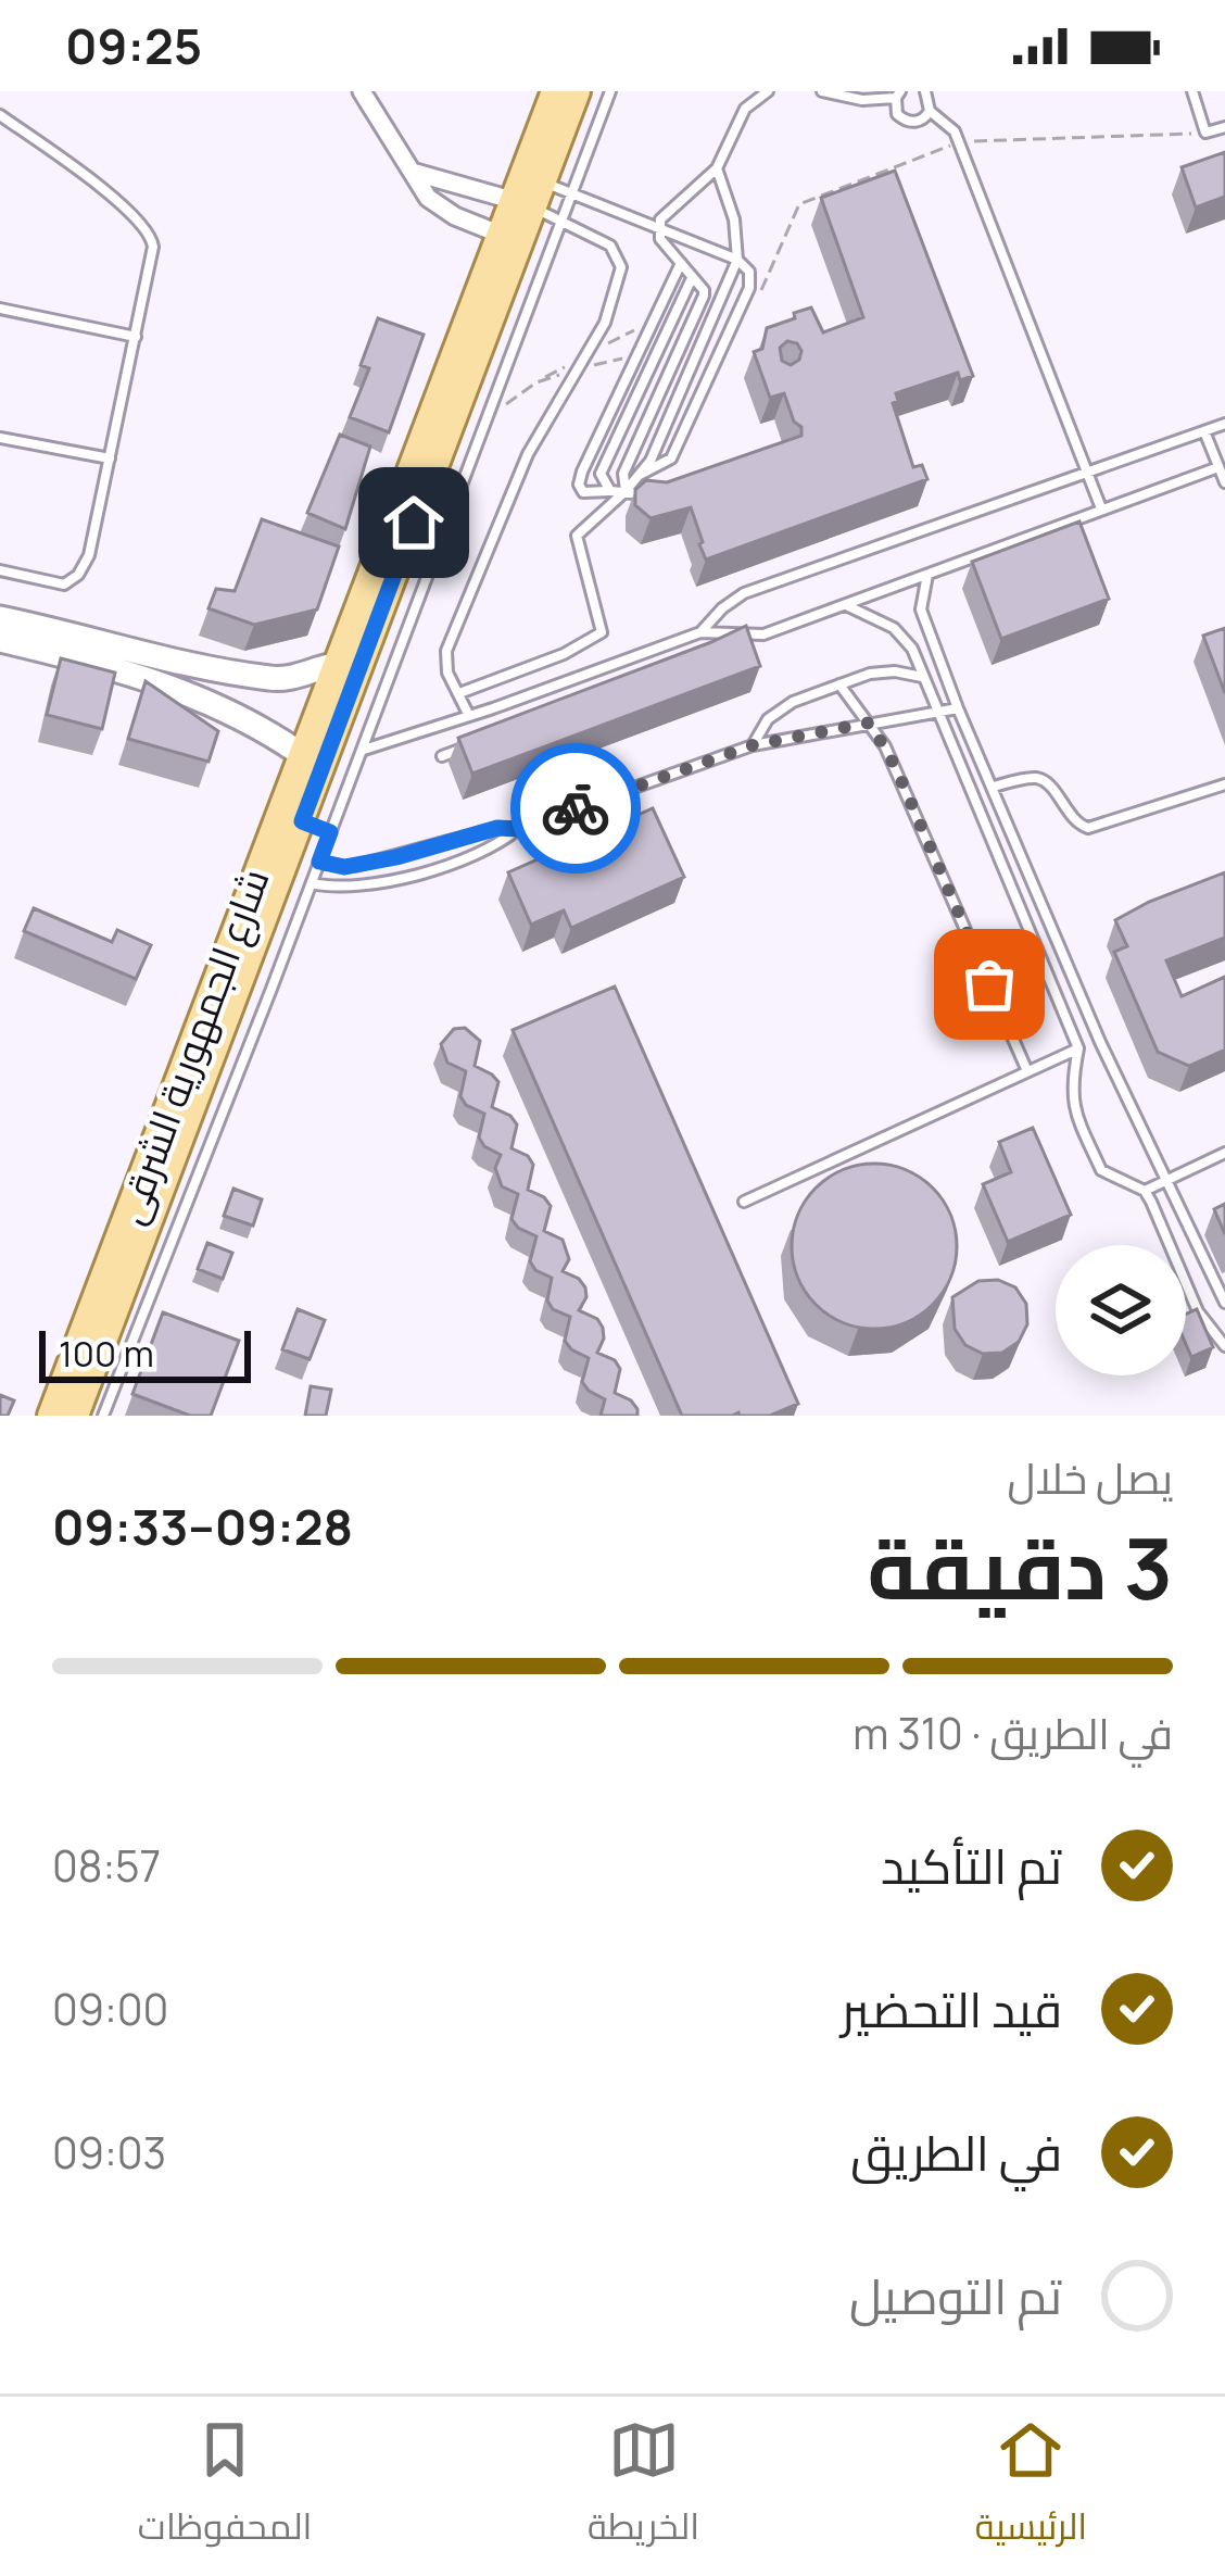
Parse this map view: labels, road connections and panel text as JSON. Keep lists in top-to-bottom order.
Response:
{
  "streets": {
    "main road": ["شارع الجمهورية الشرقى"]
  },
  "scale_bar": "100 m",
  "page": {
    "status": "09:25",
    "scale": "100 m",
    "heading": ["3 دقيقة", "يصل خلال", "09:28–09:33"],
    "bar": "في الطريق · 310 m",
    "list": [
      ["تم التأكيد", "08:57"],
      ["قيد التحضير", "09:00"],
      ["في الطريق", "09:03"],
      "تم التوصيل"
    ],
    "tabs": ["الرئيسية", "الخريطة", "المحفوظات"]
  }
}
